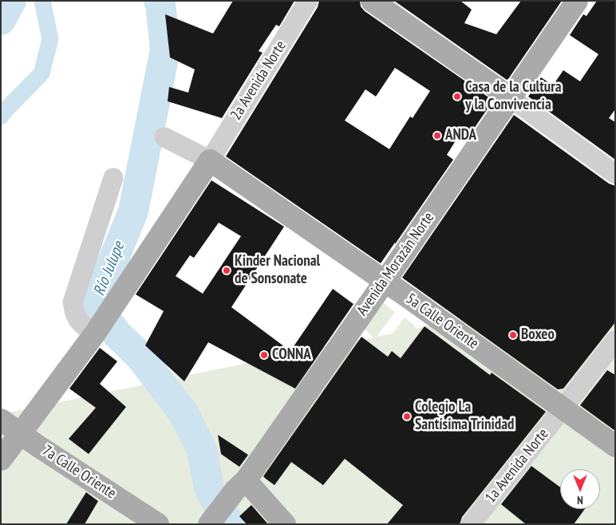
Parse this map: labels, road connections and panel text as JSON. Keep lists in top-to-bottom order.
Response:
{
  "streets": {
    "main road": ["Avenida Morazán Norte", "5a Calle Oriente", "7a Calle Oriente"],
    "street": ["2a Avenida Norte", "1a Avenida Norte"]
  },
  "crossings": [
    ["2a Avenida Norte", "5a Calle Oriente"],
    ["Avenida Morazán Norte", "5a Calle Oriente"],
    ["5a Calle Oriente", "1a Avenida Norte"]
  ],
  "water": ["Río Julupe"],
  "places": [
    "Casa de la Cultura y la Convivencia",
    "ANDA",
    "Kinder Nacional de Sonsonate",
    "Boxeo",
    "CONNA",
    "Colegio La Santísima Trinidad"
  ],
  "north": "bottom"
}
